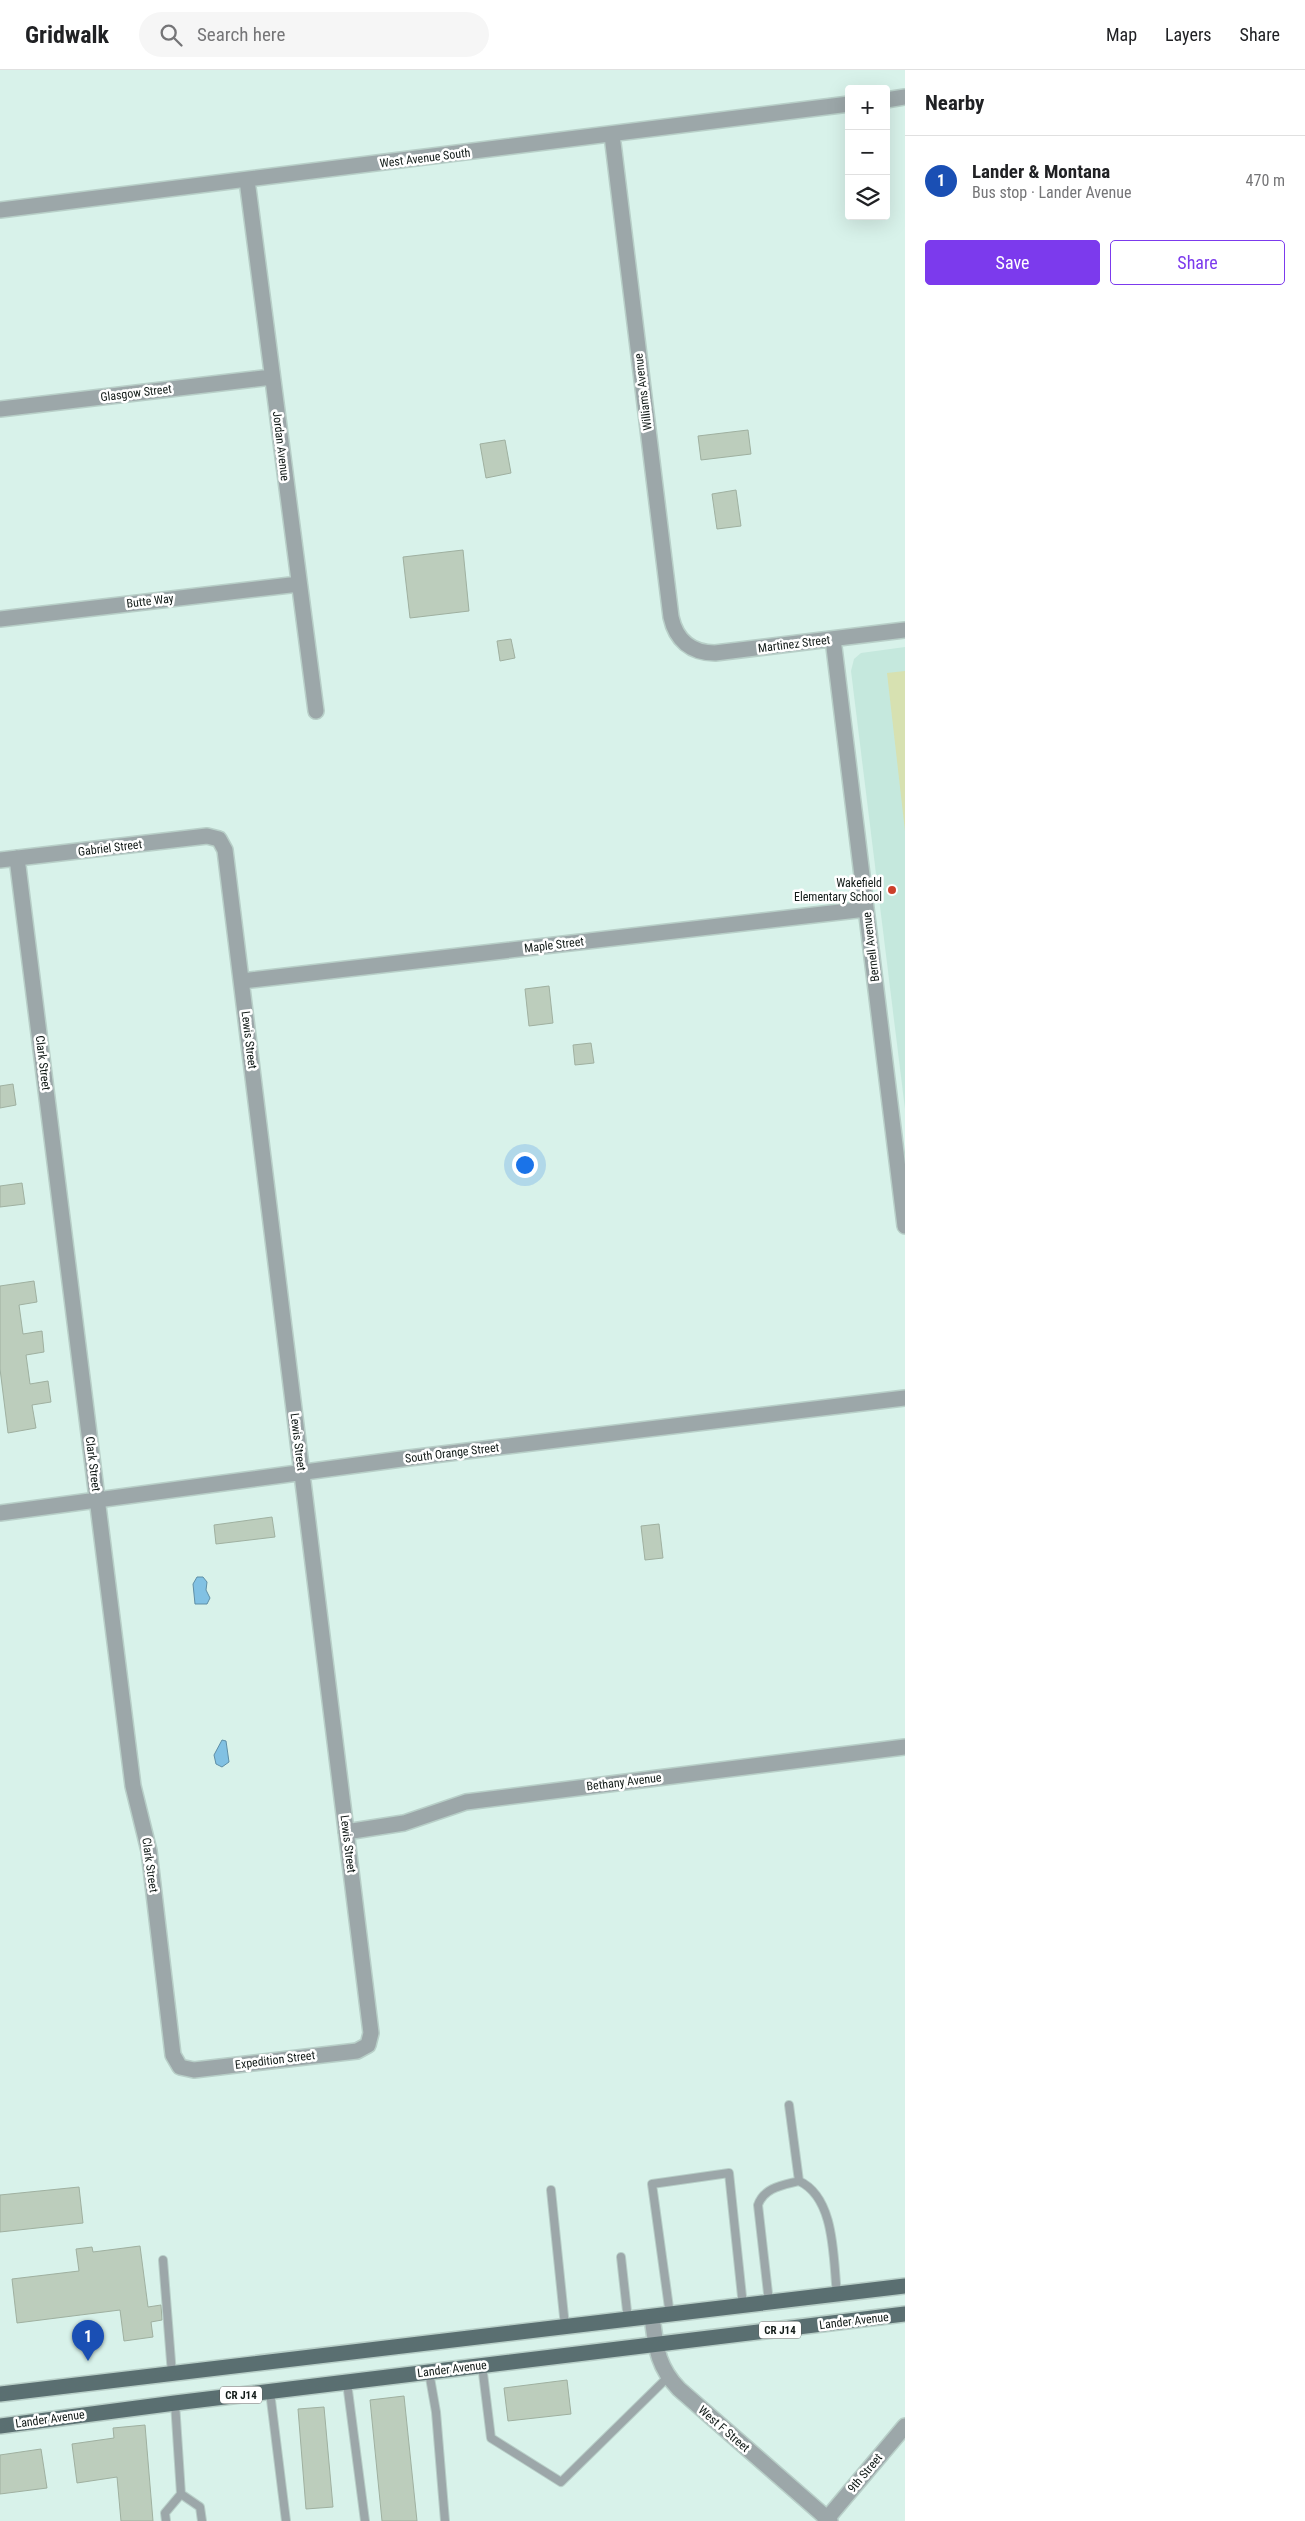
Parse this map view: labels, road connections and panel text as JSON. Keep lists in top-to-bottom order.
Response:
{
  "streets": {
    "main road": ["Lander Avenue", "CR J14"],
    "street": [
      "West Avenue South",
      "Williams Avenue",
      "Glasgow Street",
      "Jordan Avenue",
      "Butte Way",
      "Martinez Street",
      "Gabriel Street",
      "Maple Street",
      "Bernell Avenue",
      "Lewis Street",
      "Clark Street",
      "South Orange Street",
      "Bethany Avenue",
      "Expedition Street",
      "West F Street",
      "9th Street"
    ]
  },
  "crossings": [
    ["West Avenue South", "Williams Avenue"],
    ["West Avenue South", "Jordan Avenue"],
    ["Williams Avenue", "Martinez Street"],
    ["Glasgow Street", "Jordan Avenue"],
    ["Jordan Avenue", "Butte Way"],
    ["Martinez Street", "Bernell Avenue"],
    ["Gabriel Street", "Lewis Street"],
    ["Gabriel Street", "Clark Street"],
    ["Maple Street", "Bernell Avenue"],
    ["Maple Street", "Lewis Street"],
    ["Lewis Street", "South Orange Street"],
    ["Lewis Street", "Bethany Avenue"],
    ["Lewis Street", "Expedition Street"],
    ["Clark Street", "South Orange Street"],
    ["Clark Street", "Expedition Street"],
    ["Lander Avenue", "West F Street"],
    ["CR J14", "West F Street"],
    ["West F Street", "9th Street"]
  ],
  "places": ["Wakefield Elementary School"],
  "page": {
    "header": "Gridwalk",
    "search": "Search here",
    "nav": ["Map", "Layers", "Share"],
    "heading": "Nearby",
    "map_buttons": ["+", "−"],
    "list": [
      {
        "mark": "1",
        "name": "Lander & Montana",
        "note": "Bus stop · Lander Avenue",
        "value": "470 m"
      }
    ],
    "buttons": ["Save", "Share"],
    "pins": "1"
  }
}
